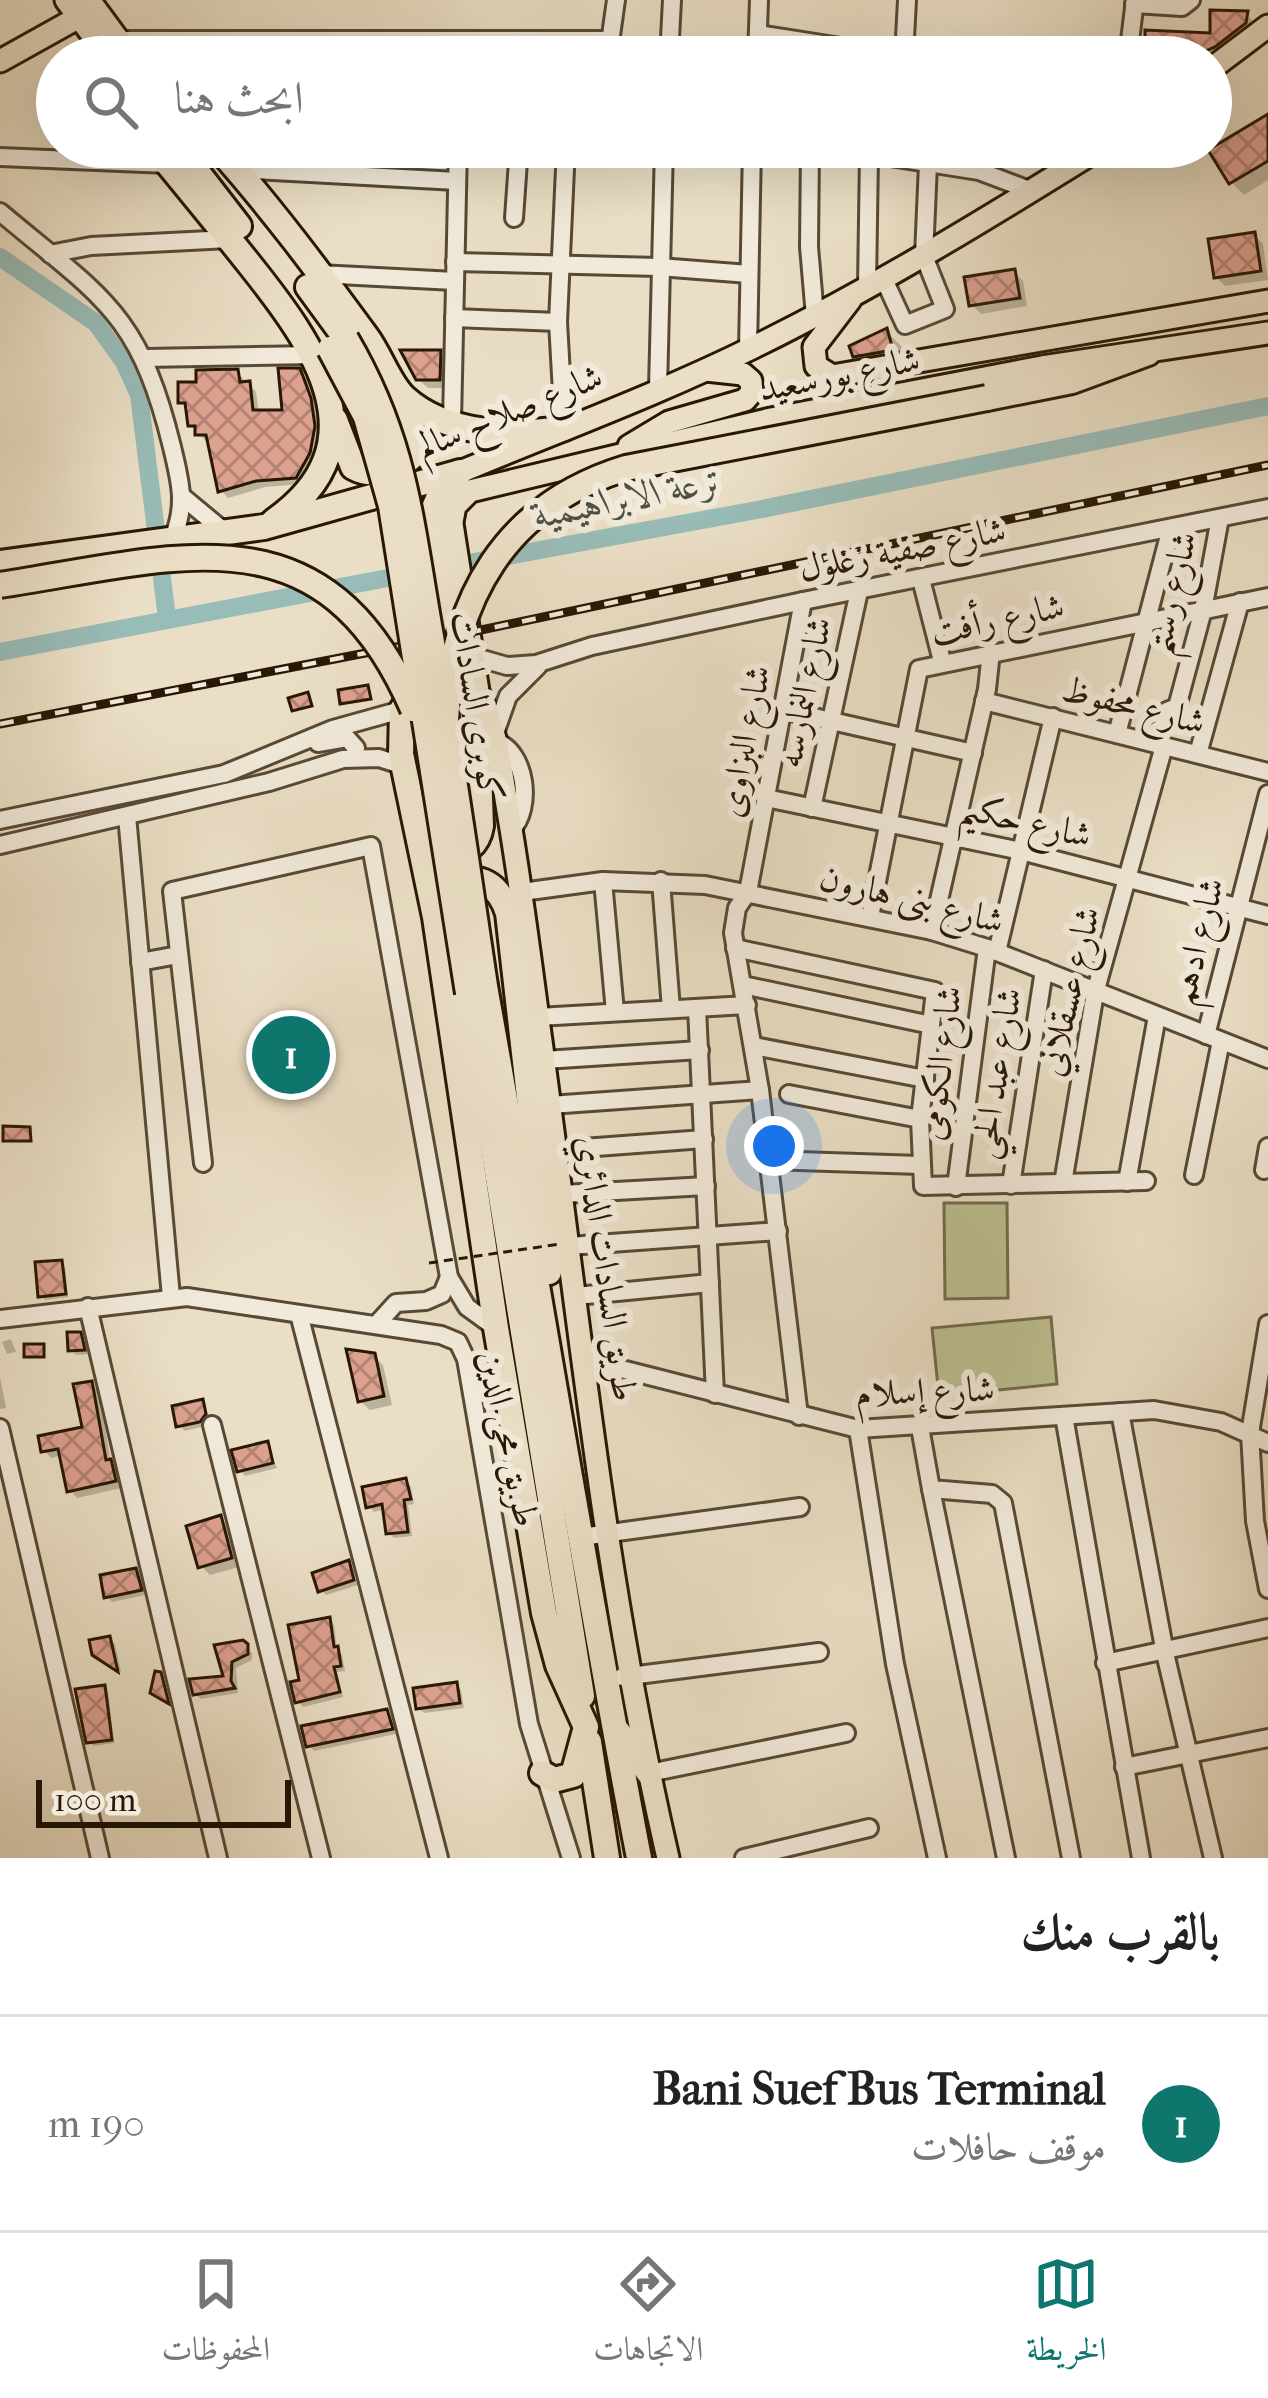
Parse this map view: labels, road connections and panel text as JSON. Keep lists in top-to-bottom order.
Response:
{
  "streets": {
    "highway": ["شارع صلاح سالم", "كوبرى السادات", "طريق السادات الدائري"],
    "main road": ["شارع بورسعيد"],
    "street": [
      "شارع صفية زغلول",
      "شارع رستم",
      "شارع رأفت",
      "شارع النمارسه",
      "شارع محفوظ",
      "شارع البزاوى",
      "شارع حكيم",
      "شارع بنى هارون",
      "شارع ادهم",
      "شارع عسقلاني",
      "شارع الكومى",
      "شارع عبد الحي",
      "شارع إسلام",
      "طريق محى الدين"
    ]
  },
  "crossings": [
    ["شارع صفية زغلول", "شارع رستم"],
    ["شارع صفية زغلول", "شارع النمارسه"],
    ["شارع صفية زغلول", "شارع البزاوى"],
    ["شارع رستم", "شارع رأفت"],
    ["شارع رستم", "شارع محفوظ"],
    ["شارع رستم", "شارع عسقلاني"],
    ["شارع رأفت", "شارع حكيم"],
    ["شارع رأفت", "شارع بنى هارون"],
    ["شارع النمارسه", "شارع حكيم"],
    ["شارع محفوظ", "شارع عسقلاني"],
    ["شارع محفوظ", "شارع الكومى"],
    ["كوبرى السادات", "طريق السادات الدائري"],
    ["شارع البزاوى", "شارع حكيم"],
    ["شارع البزاوى", "شارع بنى هارون"],
    ["شارع حكيم", "شارع ادهم"],
    ["شارع حكيم", "شارع عسقلاني"],
    ["شارع حكيم", "شارع الكومى"],
    ["شارع بنى هارون", "شارع ادهم"],
    ["شارع بنى هارون", "شارع عسقلاني"],
    ["شارع بنى هارون", "شارع الكومى"],
    ["شارع بنى هارون", "شارع عبد الحي"],
    ["طريق السادات الدائري", "شارع إسلام"]
  ],
  "water": ["ترعة الابراهيمية"],
  "scale_bar": "100 m",
  "page": {
    "search": "ابحث هنا",
    "pins": "1",
    "scale": "100 m",
    "heading": "بالقرب منك",
    "list": [
      {
        "mark": "1",
        "name": "Bani Suef Bus Terminal",
        "note": "موقف حافلات",
        "value": "190 m"
      }
    ],
    "nav": ["الخريطة", "الاتجاهات", "المحفوظات"]
  }
}
